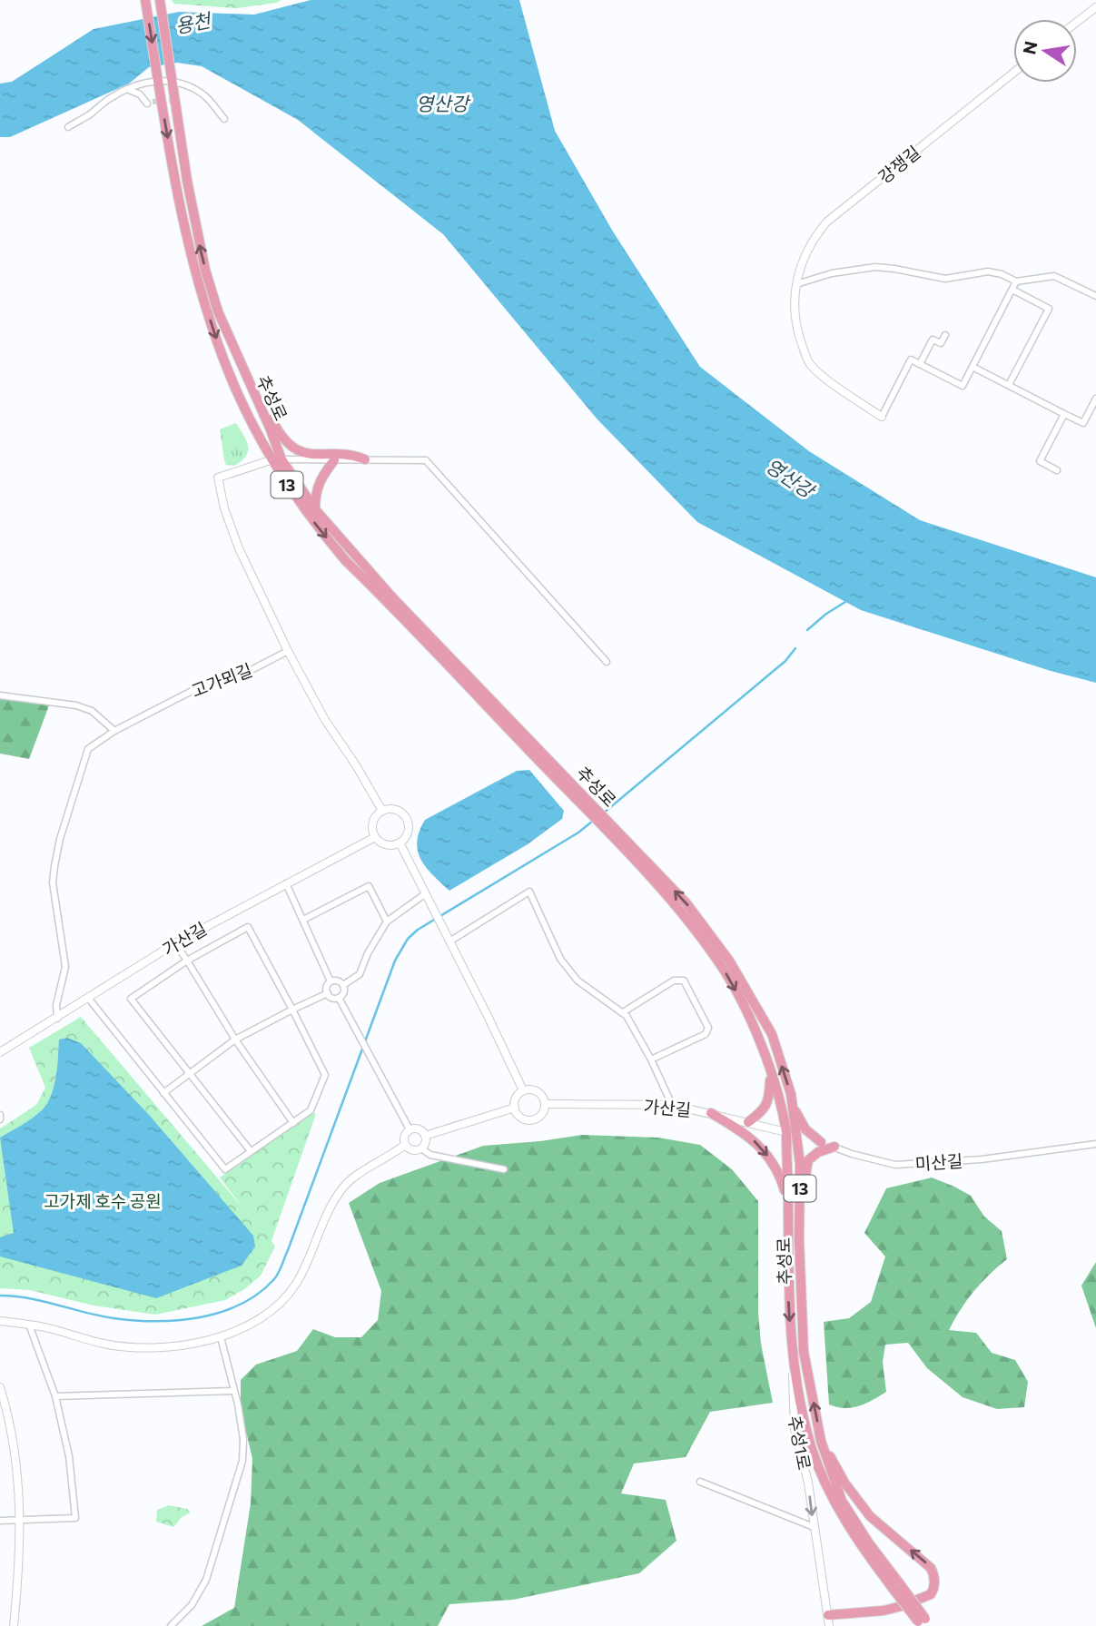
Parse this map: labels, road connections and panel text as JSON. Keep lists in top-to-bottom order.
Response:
{
  "streets": {
    "main road": ["추성로", "13"],
    "street": [
      "강쟁길",
      "고가뫼길",
      "가산길",
      "미산길",
      "추성1로"
    ]
  },
  "crossings": [
    ["추성로", "가산길"],
    ["추성로", "미산길"],
    ["추성로", "추성1로"],
    ["고가뫼길", "가산길"],
    ["가산길", "미산길"]
  ],
  "one_way": ["추성1로"],
  "water": ["용천", "영산강"],
  "parks": ["고가제 호수 공원"],
  "north": "left"
}
